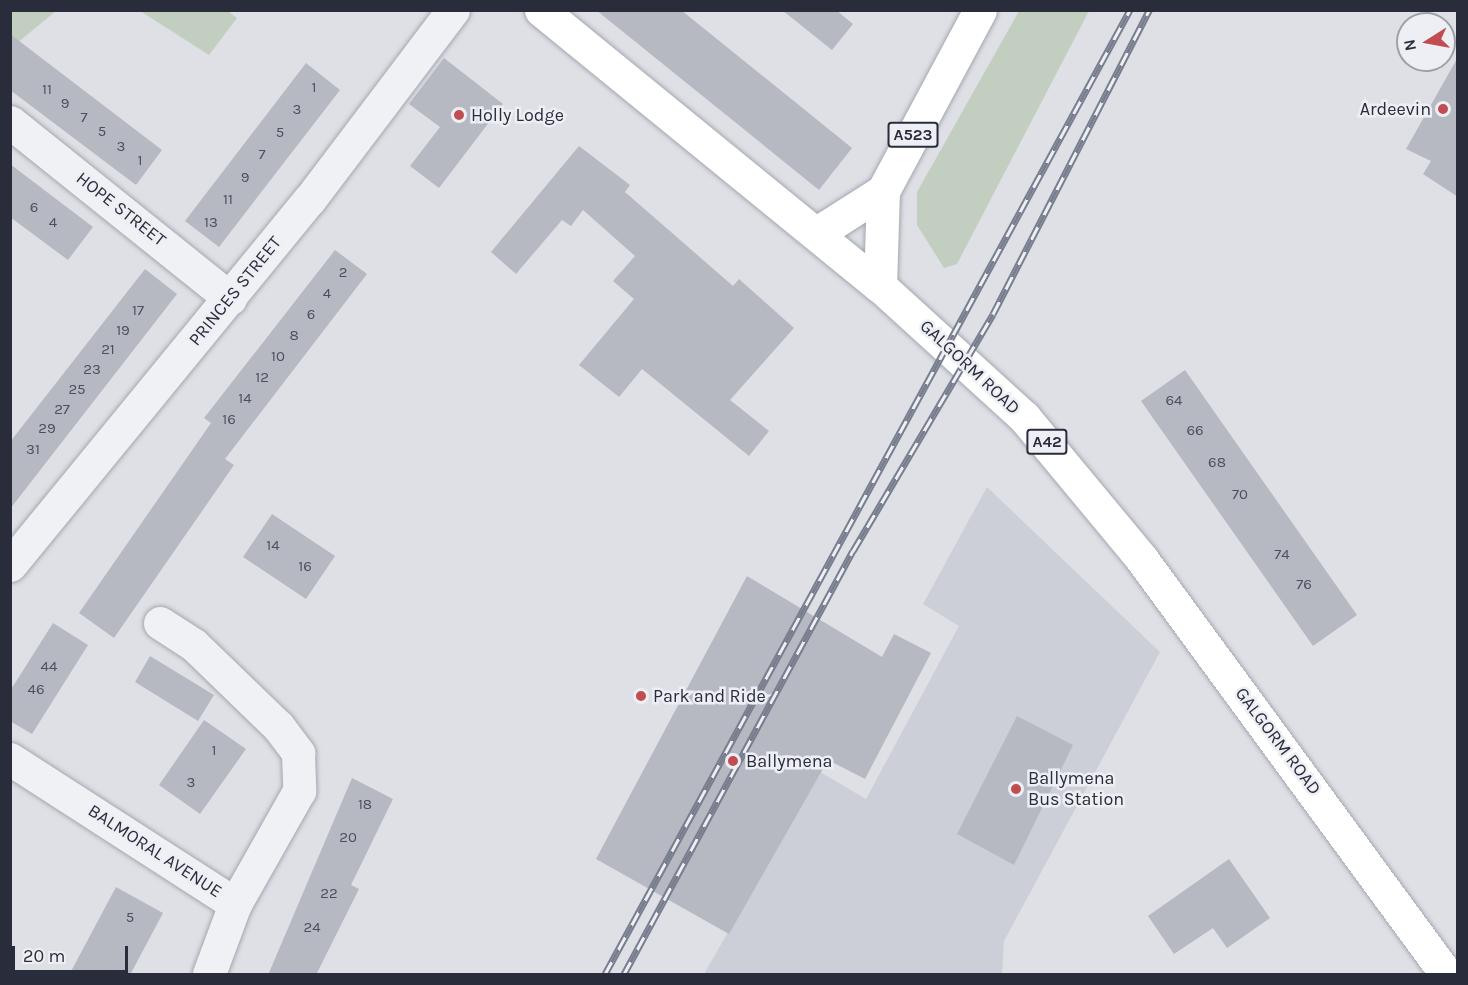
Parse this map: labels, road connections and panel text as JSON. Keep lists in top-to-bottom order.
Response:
{
  "streets": {
    "main road": ["A523", "GALGORM ROAD", "A42"],
    "street": ["HOPE STREET", "PRINCES STREET", "BALMORAL AVENUE"]
  },
  "crossings": [
    ["A523", "GALGORM ROAD"],
    ["HOPE STREET", "PRINCES STREET"]
  ],
  "places": [
    "Ardeevin",
    "Holly Lodge",
    "Park and Ride",
    "Ballymena",
    "Ballymena Bus Station"
  ],
  "house_numbers": [
    "1",
    "11",
    "9",
    "3",
    "7",
    "5",
    "5",
    "3",
    "7",
    "1",
    "9",
    "11",
    "6",
    "4",
    "13",
    "2",
    "4",
    "17",
    "6",
    "19",
    "8",
    "21",
    "10",
    "23",
    "12",
    "25",
    "14",
    "64",
    "27",
    "16",
    "29",
    "66",
    "31",
    "68",
    "70",
    "14",
    "74",
    "16",
    "76",
    "44",
    "46",
    "1",
    "3",
    "18",
    "20",
    "22",
    "5",
    "24"
  ],
  "scale_bar": "20 m",
  "north": "left"
}
